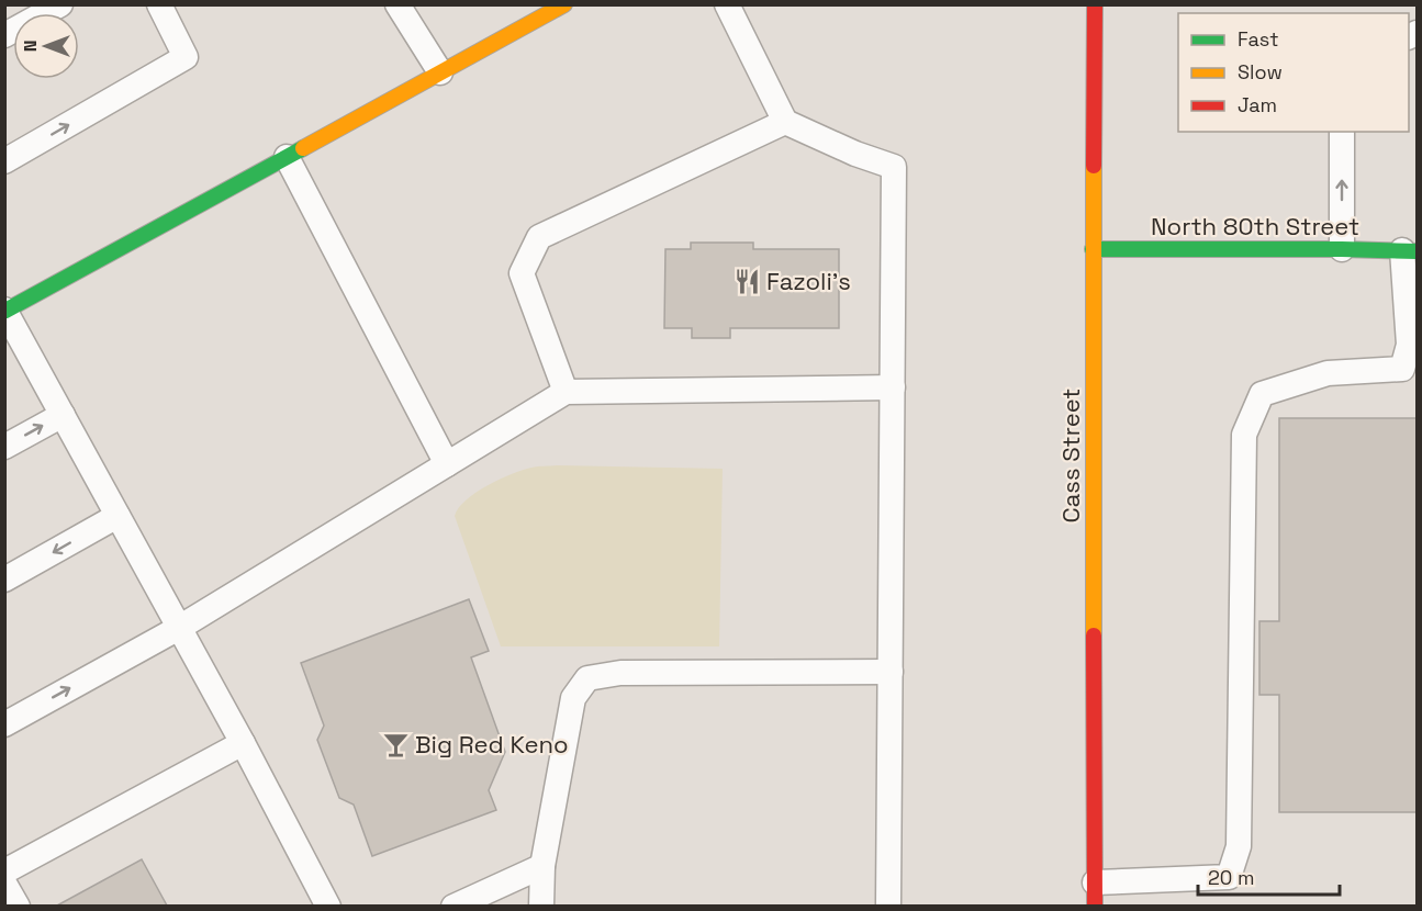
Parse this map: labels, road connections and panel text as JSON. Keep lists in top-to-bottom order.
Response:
{
  "streets": {
    "street": ["North 80th Street", "Cass Street"]
  },
  "crossings": [
    ["North 80th Street", "Cass Street"]
  ],
  "places": {
    "restaurant": ["Fazoli's"],
    "bar": ["Big Red Keno"]
  },
  "legend": ["Fast", "Slow", "Jam"],
  "scale_bar": "20 m",
  "north": "left"
}
